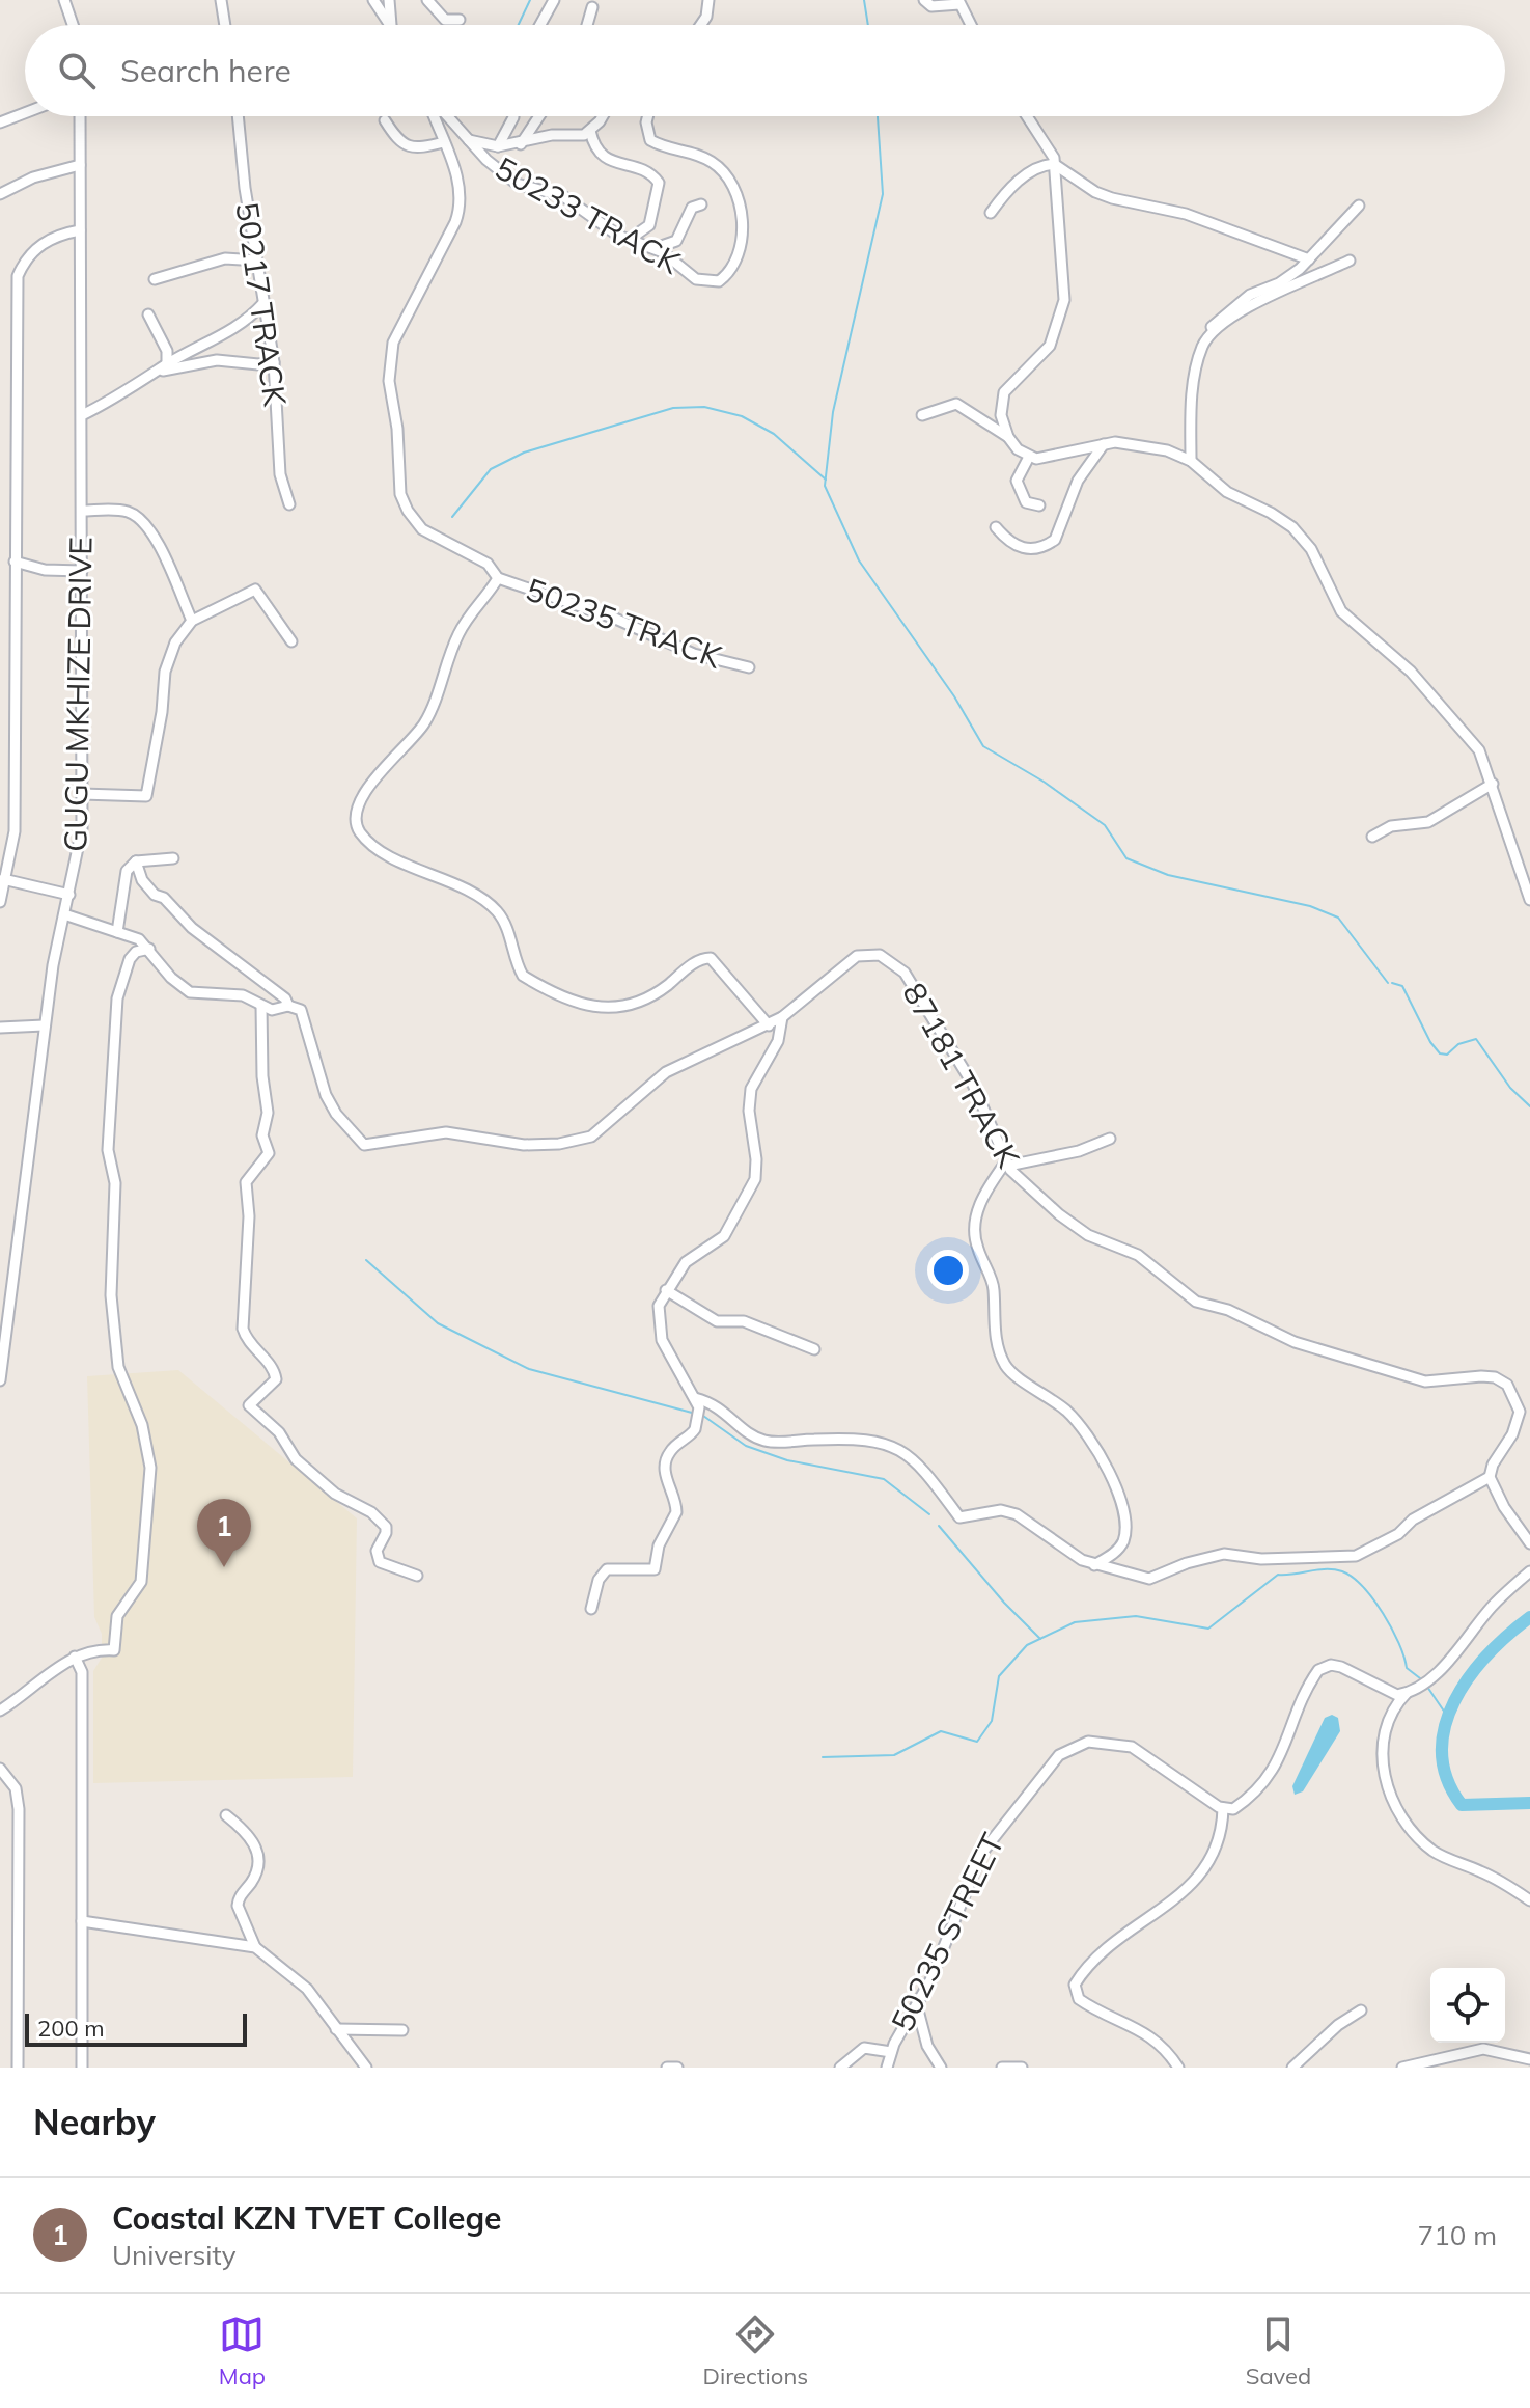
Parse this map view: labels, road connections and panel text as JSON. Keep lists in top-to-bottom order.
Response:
{
  "streets": {
    "street": [
      "50233 TRACK",
      "50217 TRACK",
      "50235 TRACK",
      "GUGU MKHIZE DRIVE",
      "87181 TRACK",
      "50235 STREET"
    ]
  },
  "scale_bar": "200 m",
  "page": {
    "search": "Search here",
    "pins": "1",
    "scale": "200 m",
    "heading": "Nearby",
    "list": [
      {
        "mark": "1",
        "name": "Coastal KZN TVET College",
        "note": "University",
        "value": "710 m"
      }
    ],
    "nav": ["Map", "Directions", "Saved"]
  }
}
